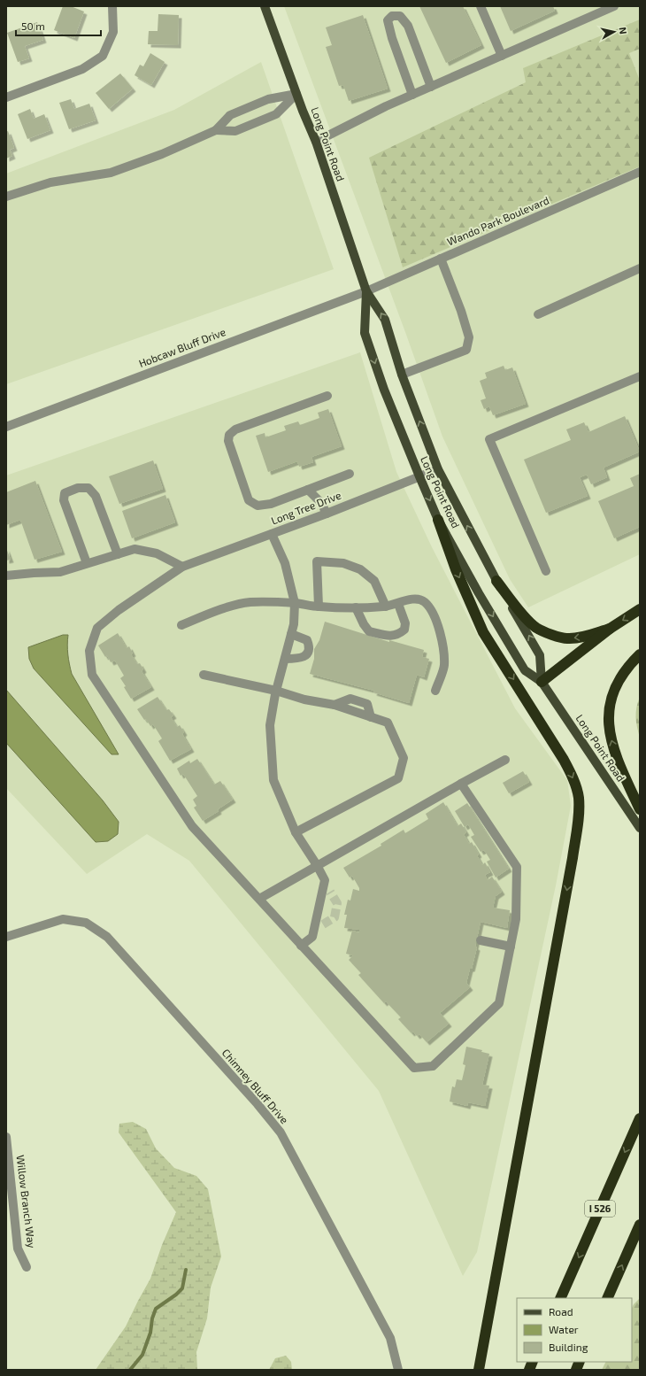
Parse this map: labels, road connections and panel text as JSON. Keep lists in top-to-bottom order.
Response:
{
  "streets": {
    "highway": ["I 526"],
    "main road": ["Long Point Road"],
    "street": [
      "Wando Park Boulevard",
      "Hobcaw Bluff Drive",
      "Long Tree Drive",
      "Chimney Bluff Drive",
      "Willow Branch Way"
    ]
  },
  "crossings": [
    ["Long Point Road", "Wando Park Boulevard"],
    ["Long Point Road", "Hobcaw Bluff Drive"],
    ["Long Point Road", "Long Tree Drive"],
    ["Wando Park Boulevard", "Hobcaw Bluff Drive"]
  ],
  "legend": ["Road", "Water", "Building"],
  "scale_bar": "50 m",
  "north": "right"
}
